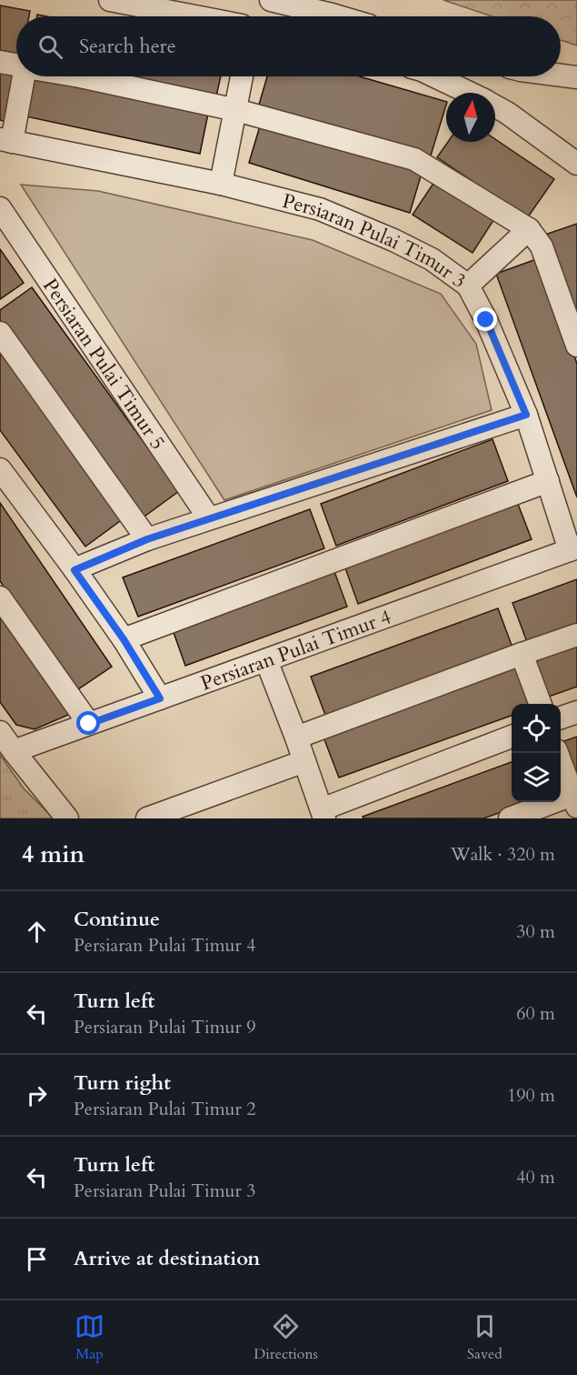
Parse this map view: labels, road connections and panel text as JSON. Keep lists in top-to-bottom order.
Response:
{
  "streets": {
    "street": ["Persiaran Pulai Timur 3", "Persiaran Pulai Timur 5", "Persiaran Pulai Timur 4"]
  },
  "crossings": [
    ["Persiaran Pulai Timur 3", "Persiaran Pulai Timur 4"]
  ],
  "north": "top",
  "page": {
    "search": "Search here",
    "heading": ["4 min", "Walk · 320 m"],
    "list": [
      ["Continue", "Persiaran Pulai Timur 4", "30 m"],
      ["Turn left", "Persiaran Pulai Timur 9", "60 m"],
      ["Turn right", "Persiaran Pulai Timur 2", "190 m"],
      ["Turn left", "Persiaran Pulai Timur 3", "40 m"],
      "Arrive at destination"
    ],
    "nav": ["Map", "Directions", "Saved"]
  }
}
